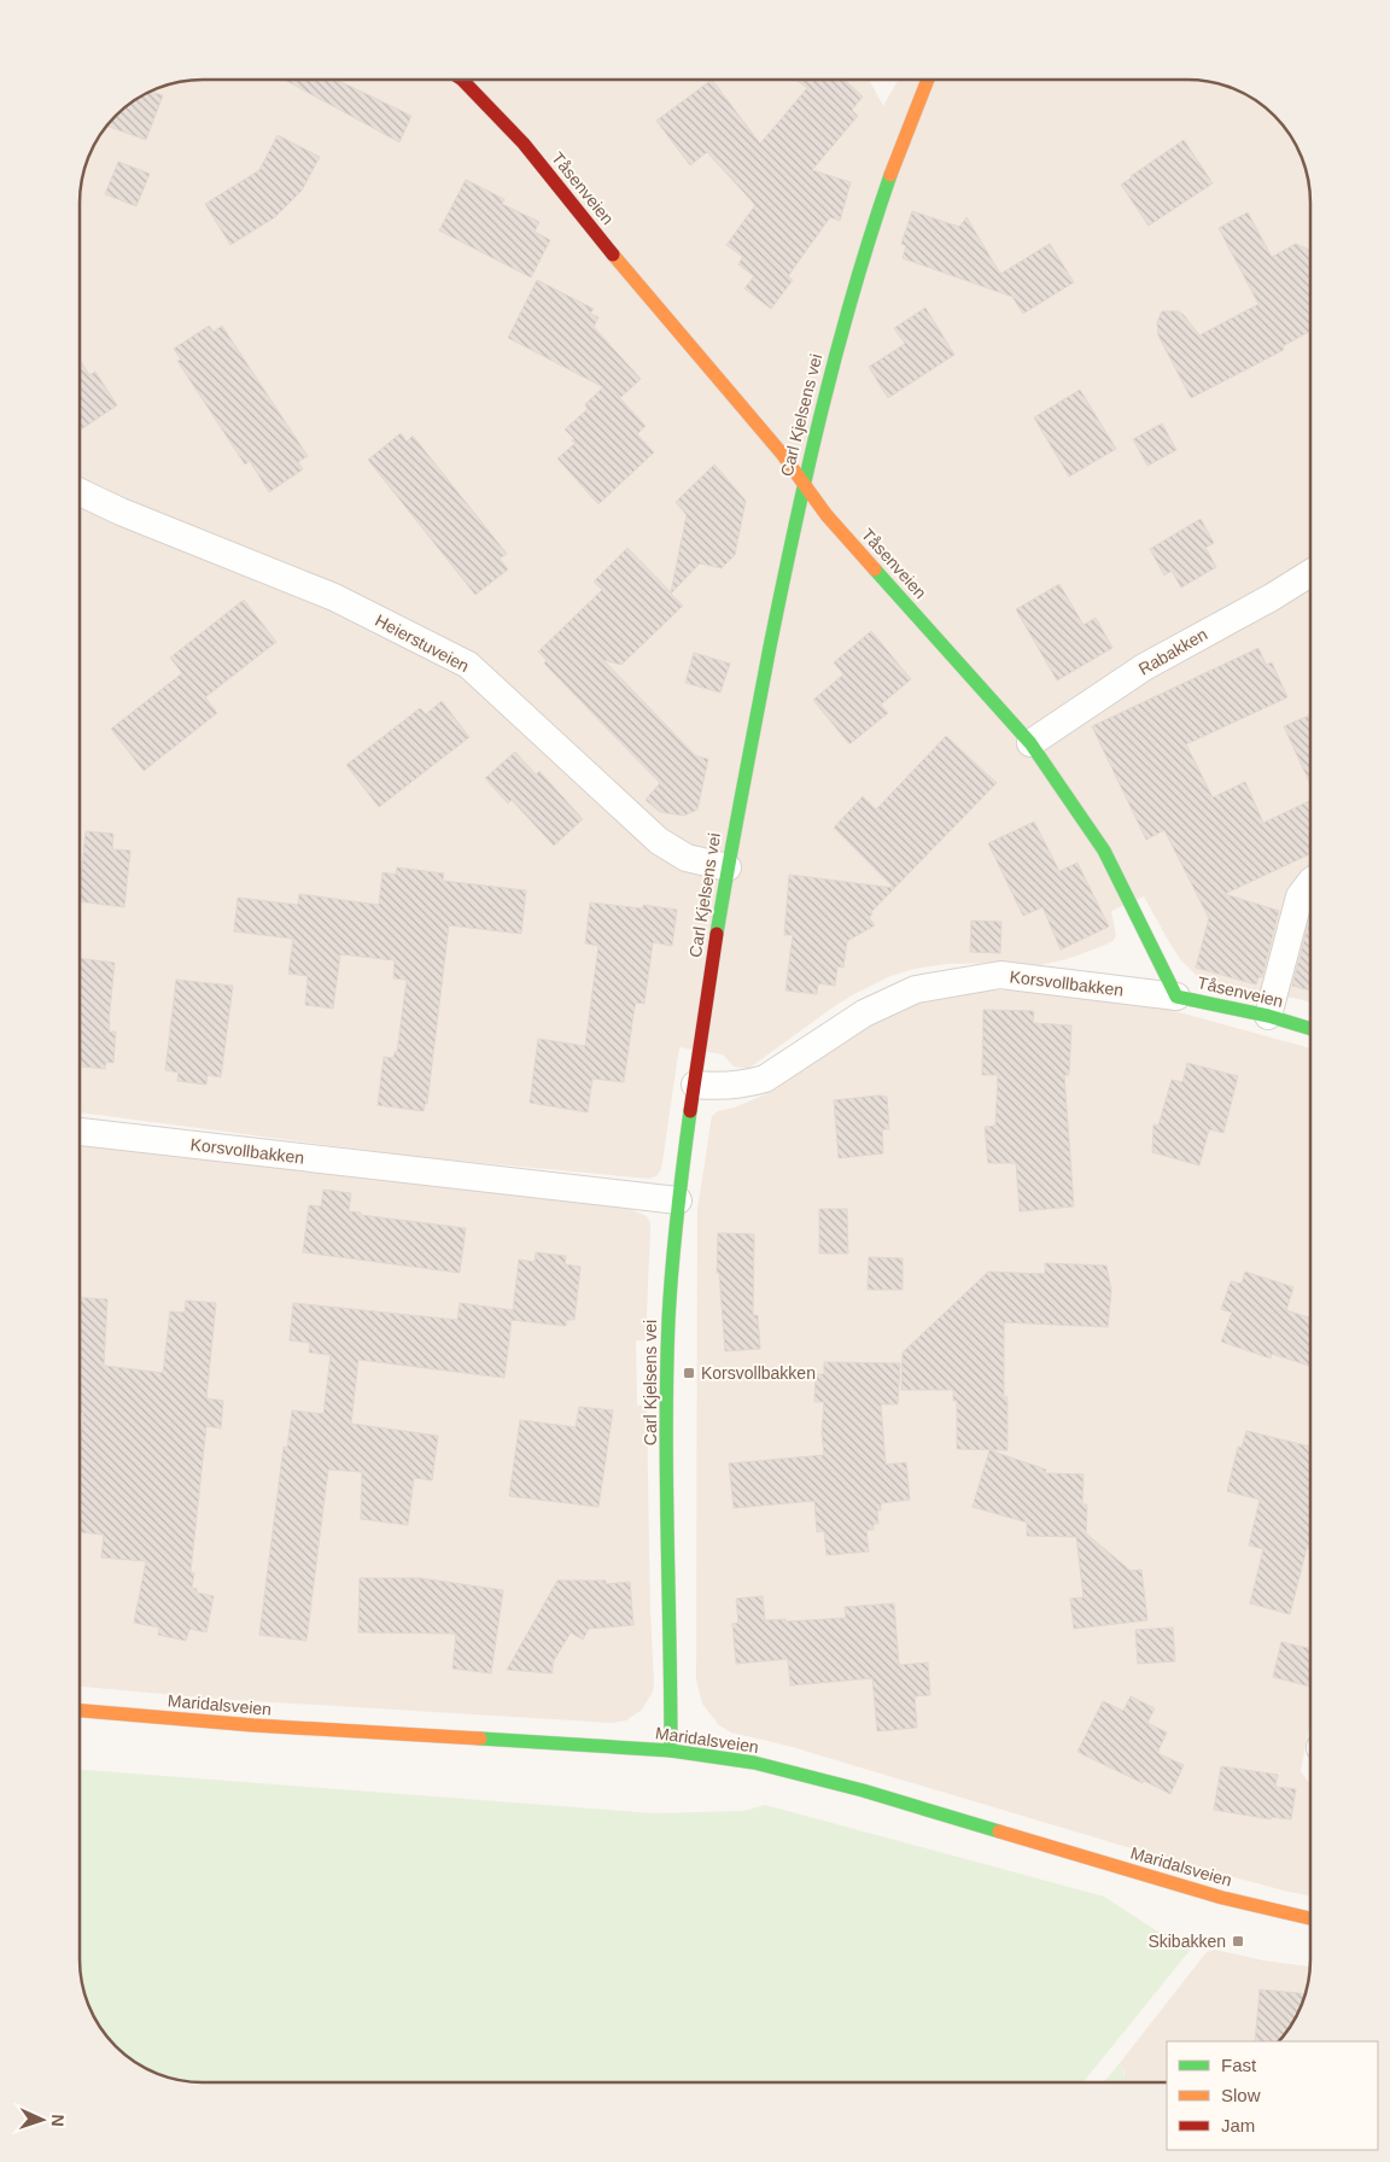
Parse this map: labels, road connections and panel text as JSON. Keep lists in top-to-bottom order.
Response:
{
  "streets": {
    "main road": ["Tåsenveien", "Carl Kjelsens vei", "Maridalsveien"],
    "street": ["Heierstuveien", "Rabakken", "Korsvollbakken"]
  },
  "crossings": [
    ["Tåsenveien", "Carl Kjelsens vei"],
    ["Tåsenveien", "Rabakken"],
    ["Tåsenveien", "Korsvollbakken"],
    ["Carl Kjelsens vei", "Heierstuveien"],
    ["Carl Kjelsens vei", "Korsvollbakken"],
    ["Carl Kjelsens vei", "Maridalsveien"]
  ],
  "places": {
    "transit": ["Korsvollbakken", "Skibakken"]
  },
  "legend": ["Fast", "Slow", "Jam"],
  "north": "right"
}
